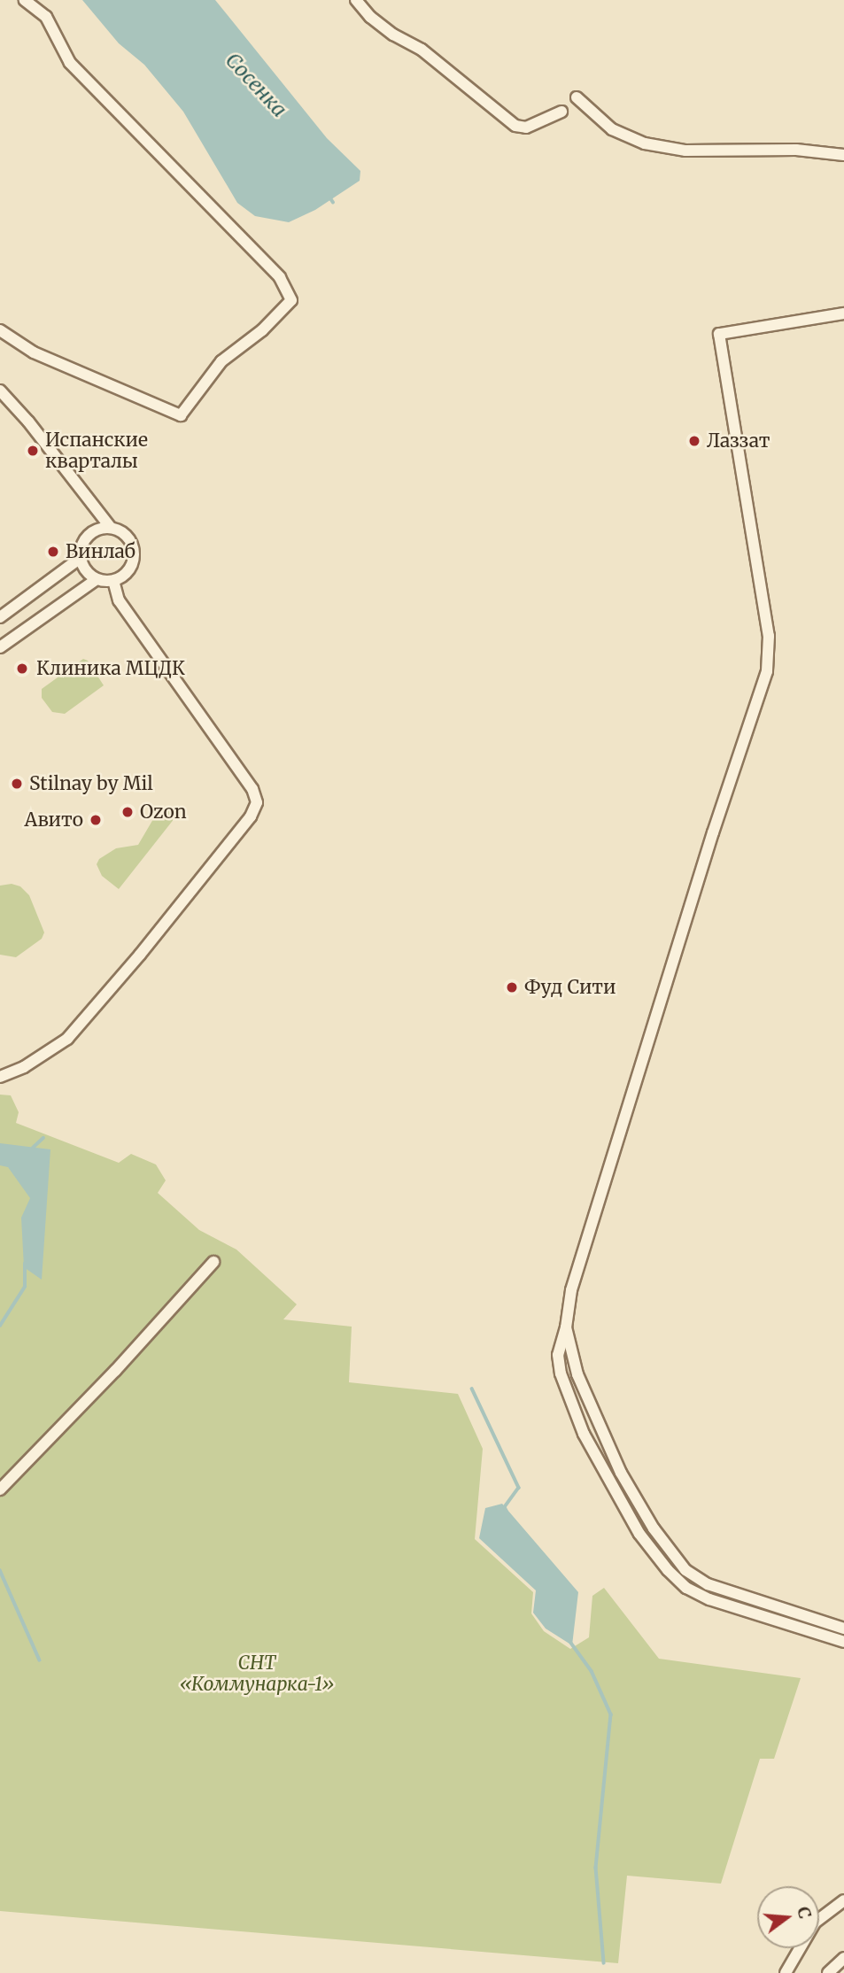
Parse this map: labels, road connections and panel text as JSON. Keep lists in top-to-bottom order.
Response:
{
  "water": ["Сосенка"],
  "parks": ["СНТ «Коммунарка-1»"],
  "places": [
    "Лаззат",
    "Испанские кварталы",
    "Винлаб",
    "Клиника МЦДК",
    "Stilnay by Mil",
    "Ozon",
    "Авито",
    "Фуд Сити"
  ],
  "north": "right"
}
